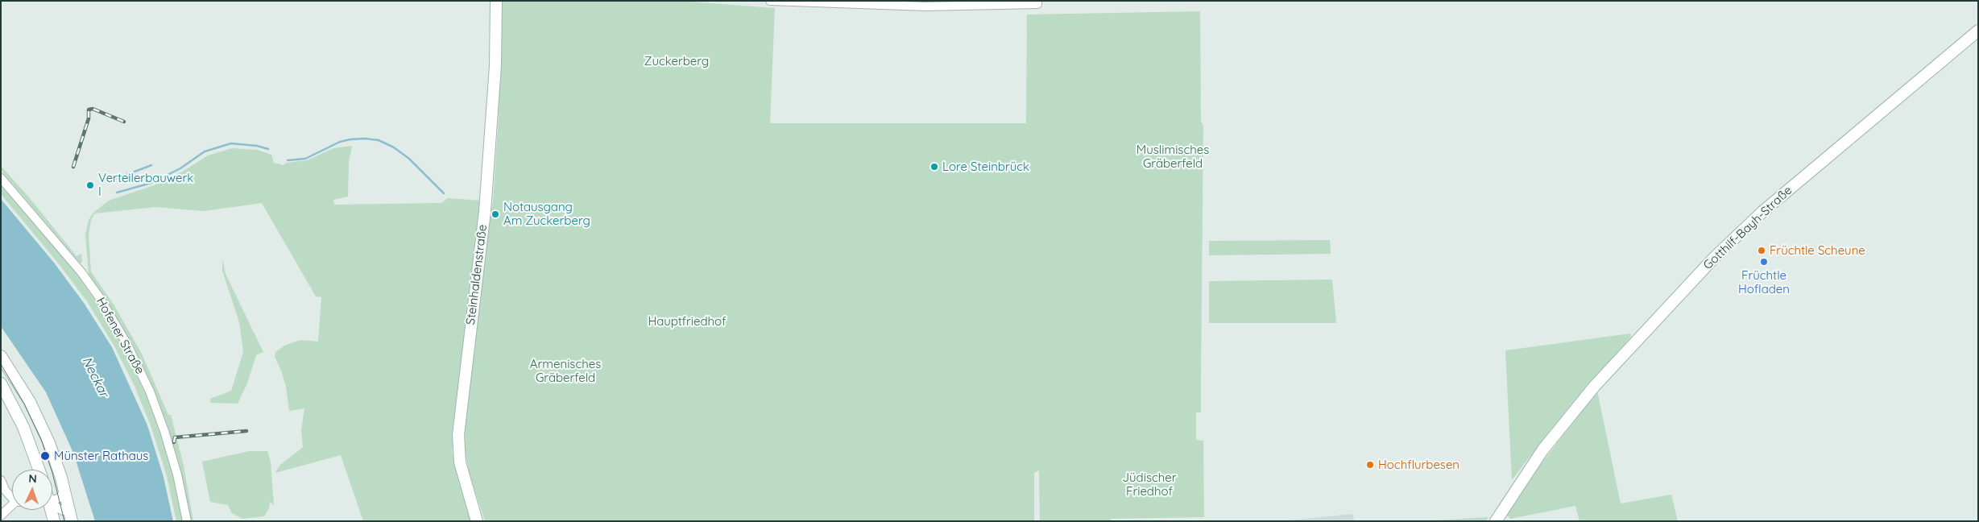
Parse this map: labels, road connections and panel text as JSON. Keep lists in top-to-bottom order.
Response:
{
  "streets": {
    "main road": ["Gotthilf-Bayh-Straße", "Steinhaldenstraße"],
    "street": ["Hofener Straße"]
  },
  "water": ["Neckar"],
  "parks": [
    "Zuckerberg",
    "Muslimisches Gräberfeld",
    "Hauptfriedhof",
    "Armenisches Gräberfeld",
    "Jüdischer Friedhof"
  ],
  "places": [
    "Lore Steinbrück",
    "Verteilerbauwerk I",
    "Notausgang Am Zuckerberg",
    "Früchtle Scheune",
    "Früchtle Hofladen",
    "Münster Rathaus",
    "Hochflurbesen"
  ],
  "north": "top"
}
